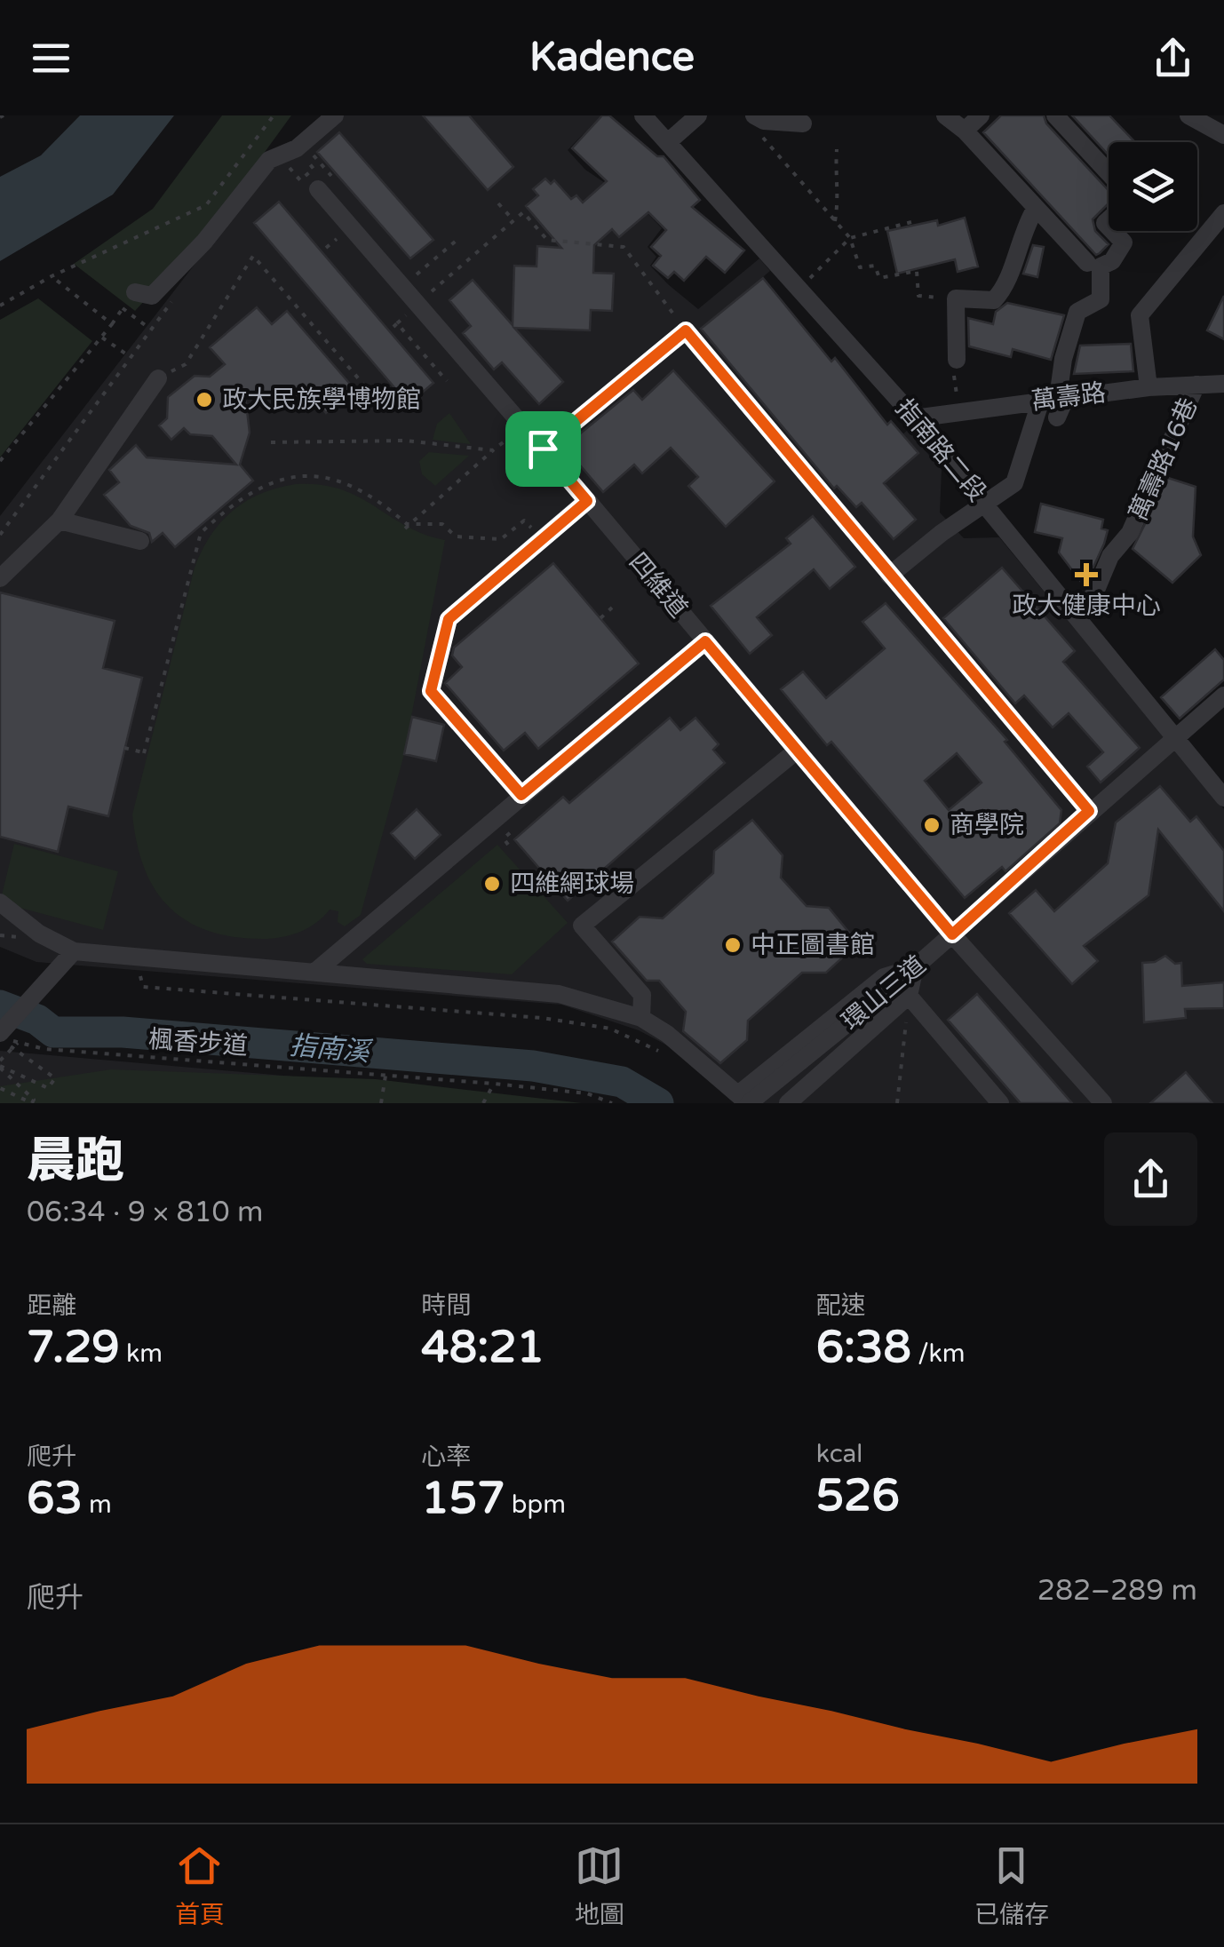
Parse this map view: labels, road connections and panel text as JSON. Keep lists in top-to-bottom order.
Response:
{
  "streets": {
    "street": [
      "萬壽路",
      "指南路二段",
      "萬壽路16巷",
      "四維道",
      "環山三道"
    ],
    "path": ["楓香步道"]
  },
  "crossings": [
    ["萬壽路", "指南路二段"],
    ["萬壽路", "萬壽路16巷"],
    ["指南路二段", "萬壽路16巷"],
    ["指南路二段", "環山三道"],
    ["四維道", "環山三道"]
  ],
  "water": ["指南溪"],
  "places": {
    "other": [
      "政大民族學博物館",
      "商學院",
      "四維網球場",
      "中正圖書館"
    ],
    "health": ["政大健康中心"]
  },
  "page": {
    "header": "Kadence",
    "heading": ["晨跑", "06:34 · 9 × 810 m"],
    "stats": [
      ["距離", "7.29 km"],
      ["時間", "48:21"],
      ["配速", "6:38 /km"],
      ["爬升", "63 m"],
      ["心率", "157 bpm"],
      ["kcal", "526"]
    ],
    "chart": ["爬升", "282–289 m"],
    "tabs": ["首頁", "地圖", "已儲存"]
  }
}
